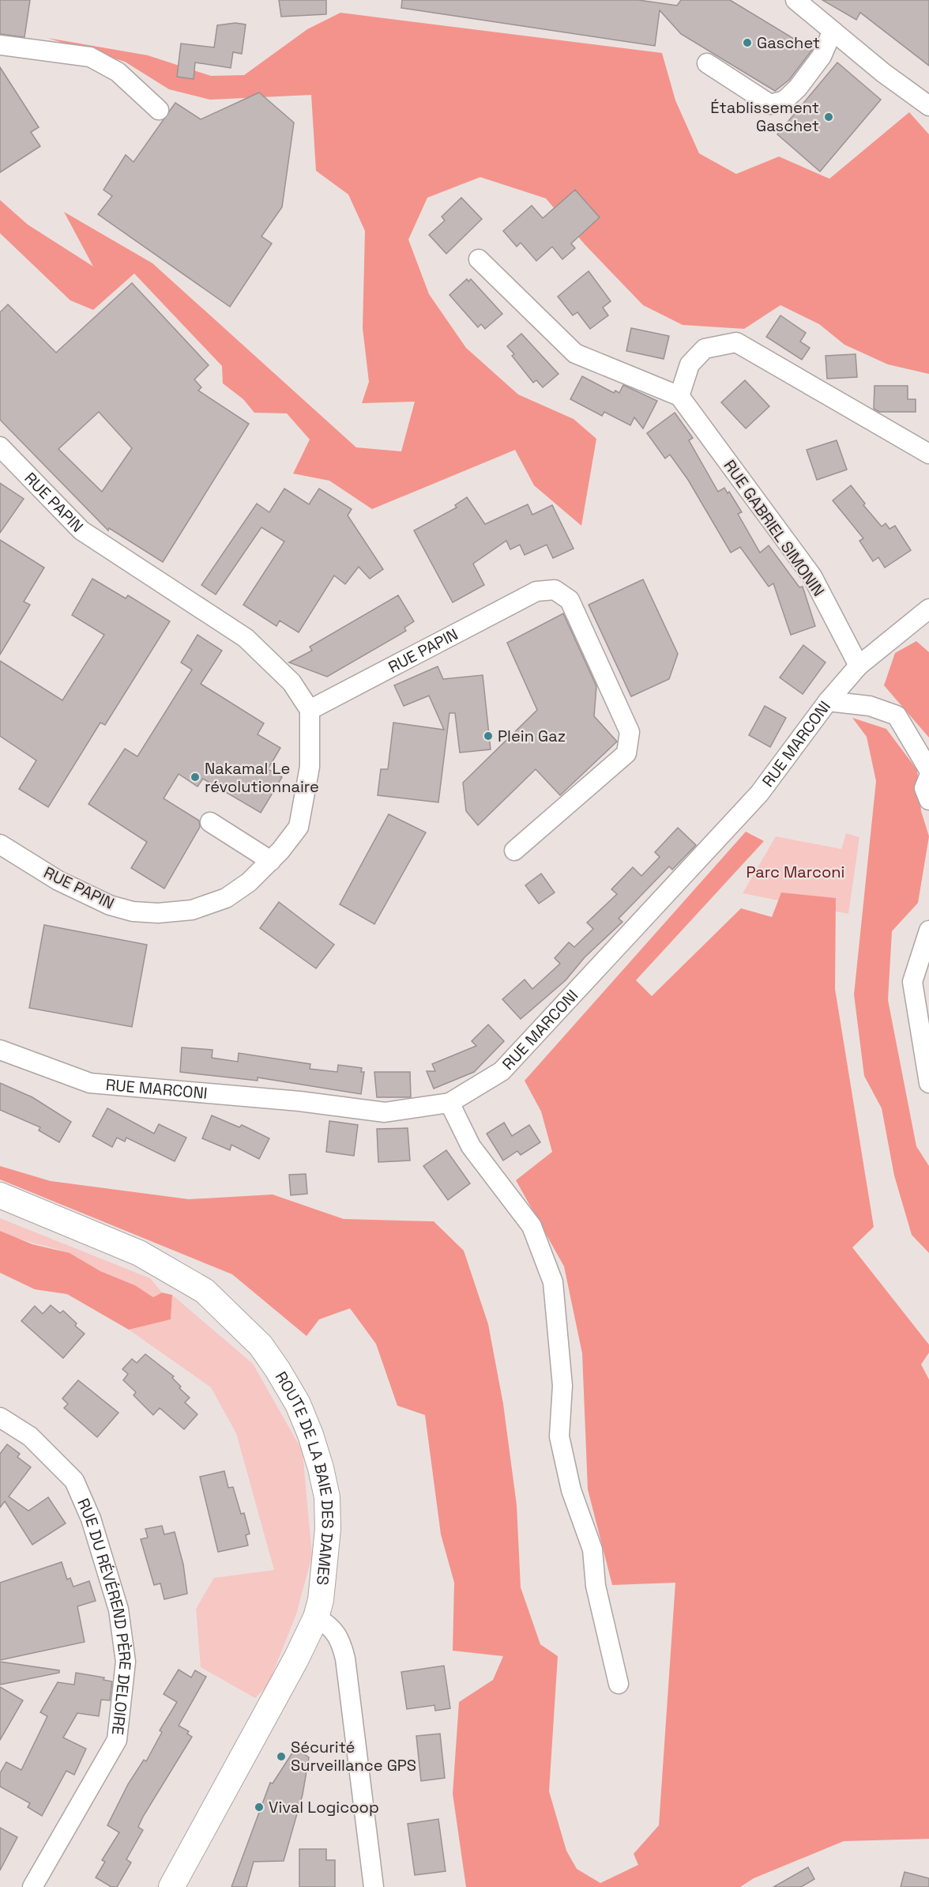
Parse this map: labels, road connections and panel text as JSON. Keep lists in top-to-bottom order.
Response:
{
  "streets": {
    "main road": ["ROUTE DE LA BAIE DES DAMES"],
    "street": [
      "RUE PAPIN",
      "RUE GABRIEL SIMONIN",
      "RUE MARCONI",
      "RUE DU RÉVÉREND PÈRE DELOIRE"
    ]
  },
  "crossings": [
    ["RUE GABRIEL SIMONIN", "RUE MARCONI"]
  ],
  "parks": ["Parc Marconi"],
  "places": [
    "Gaschet",
    "Établissement Gaschet",
    "Plein Gaz",
    "Nakamal Le révolutionnaire",
    "Sécurité Surveillance GPS",
    "Vival Logicoop"
  ]
}
